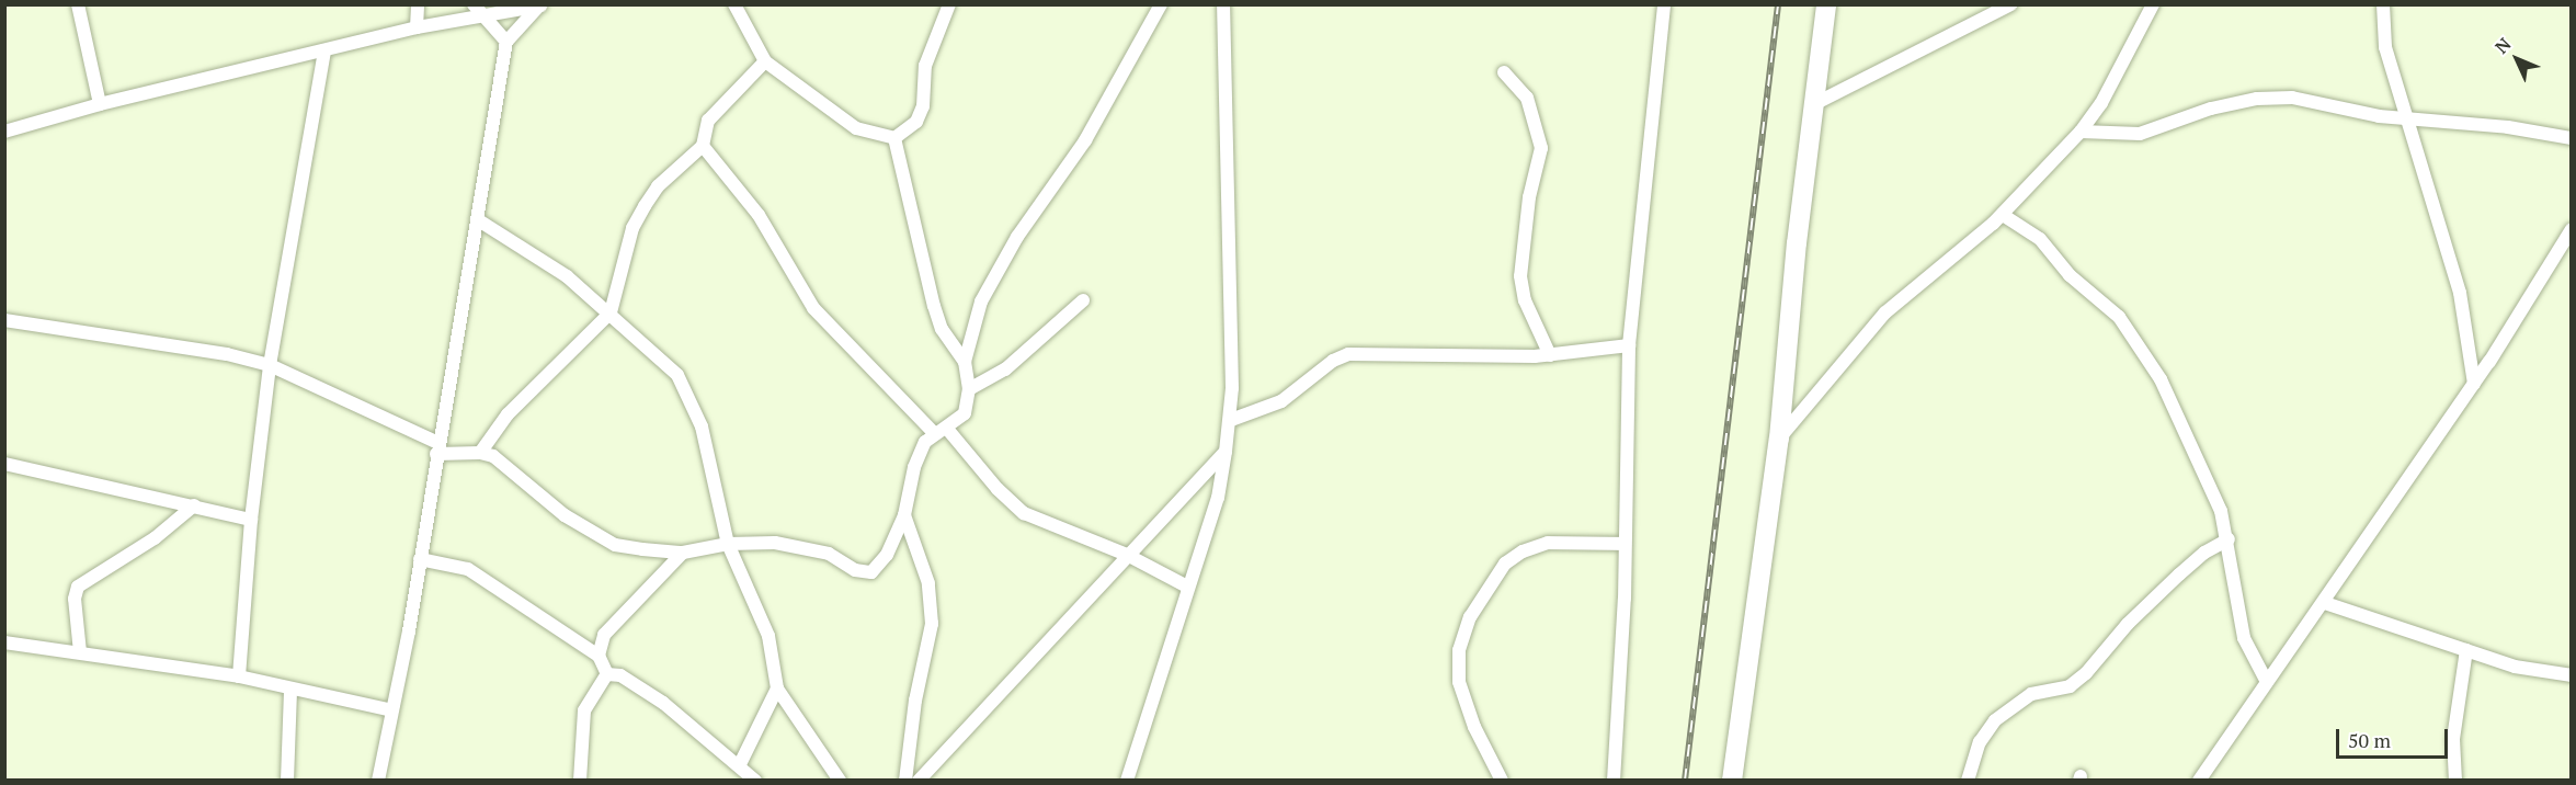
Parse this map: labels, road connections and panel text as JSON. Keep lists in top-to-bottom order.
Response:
{
  "scale_bar": "50 m",
  "north": "top left"
}
